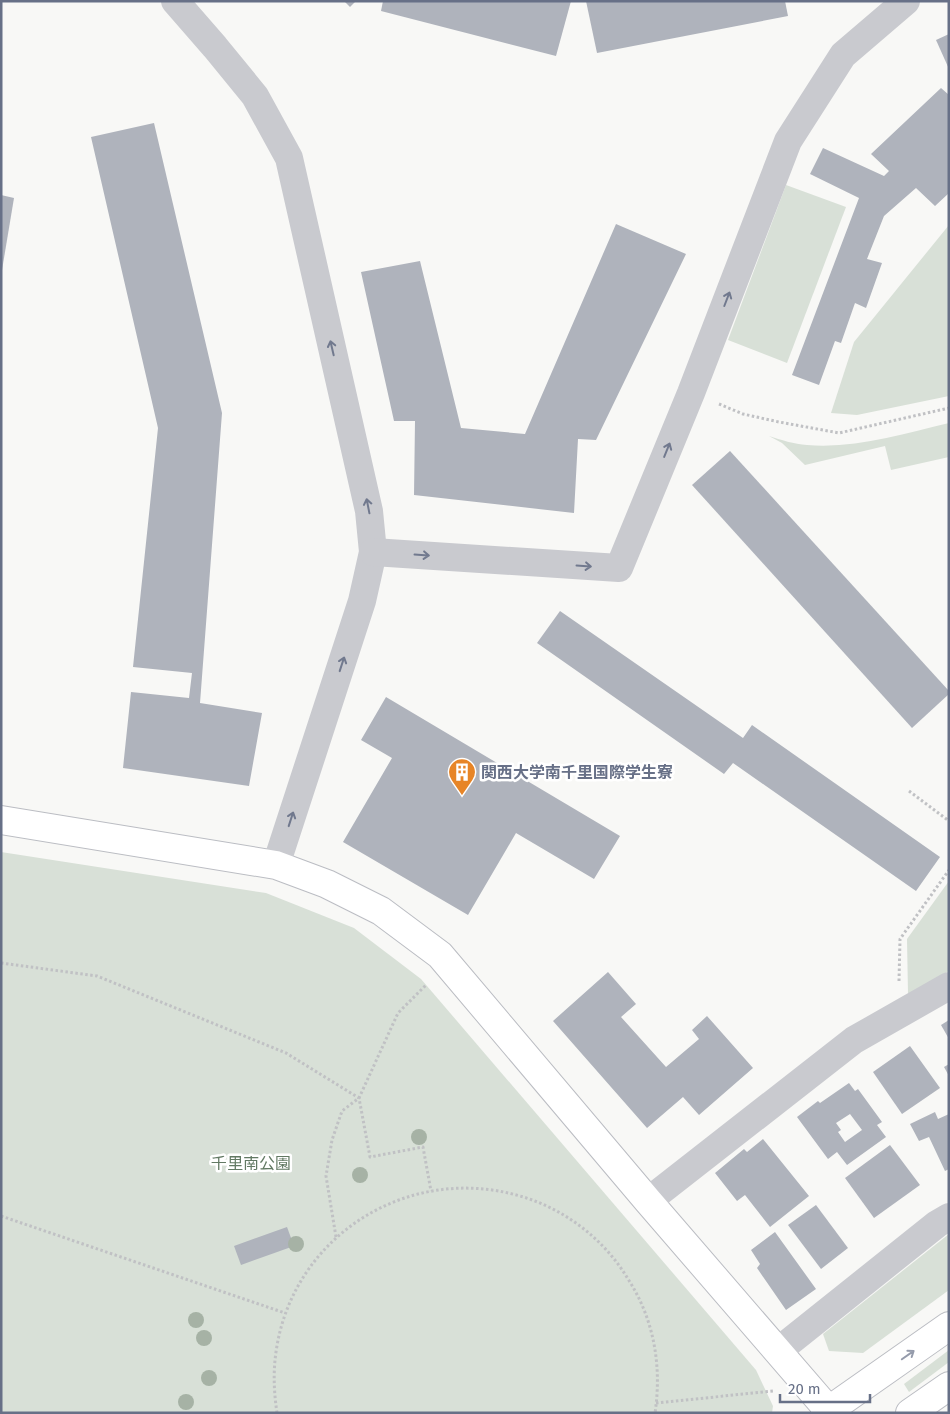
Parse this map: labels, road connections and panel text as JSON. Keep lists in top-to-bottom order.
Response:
{
  "parks": ["千里南公園"],
  "places": {
    "building": ["関西大学南千里国際学生寮"]
  },
  "scale_bar": "20 m"
}
